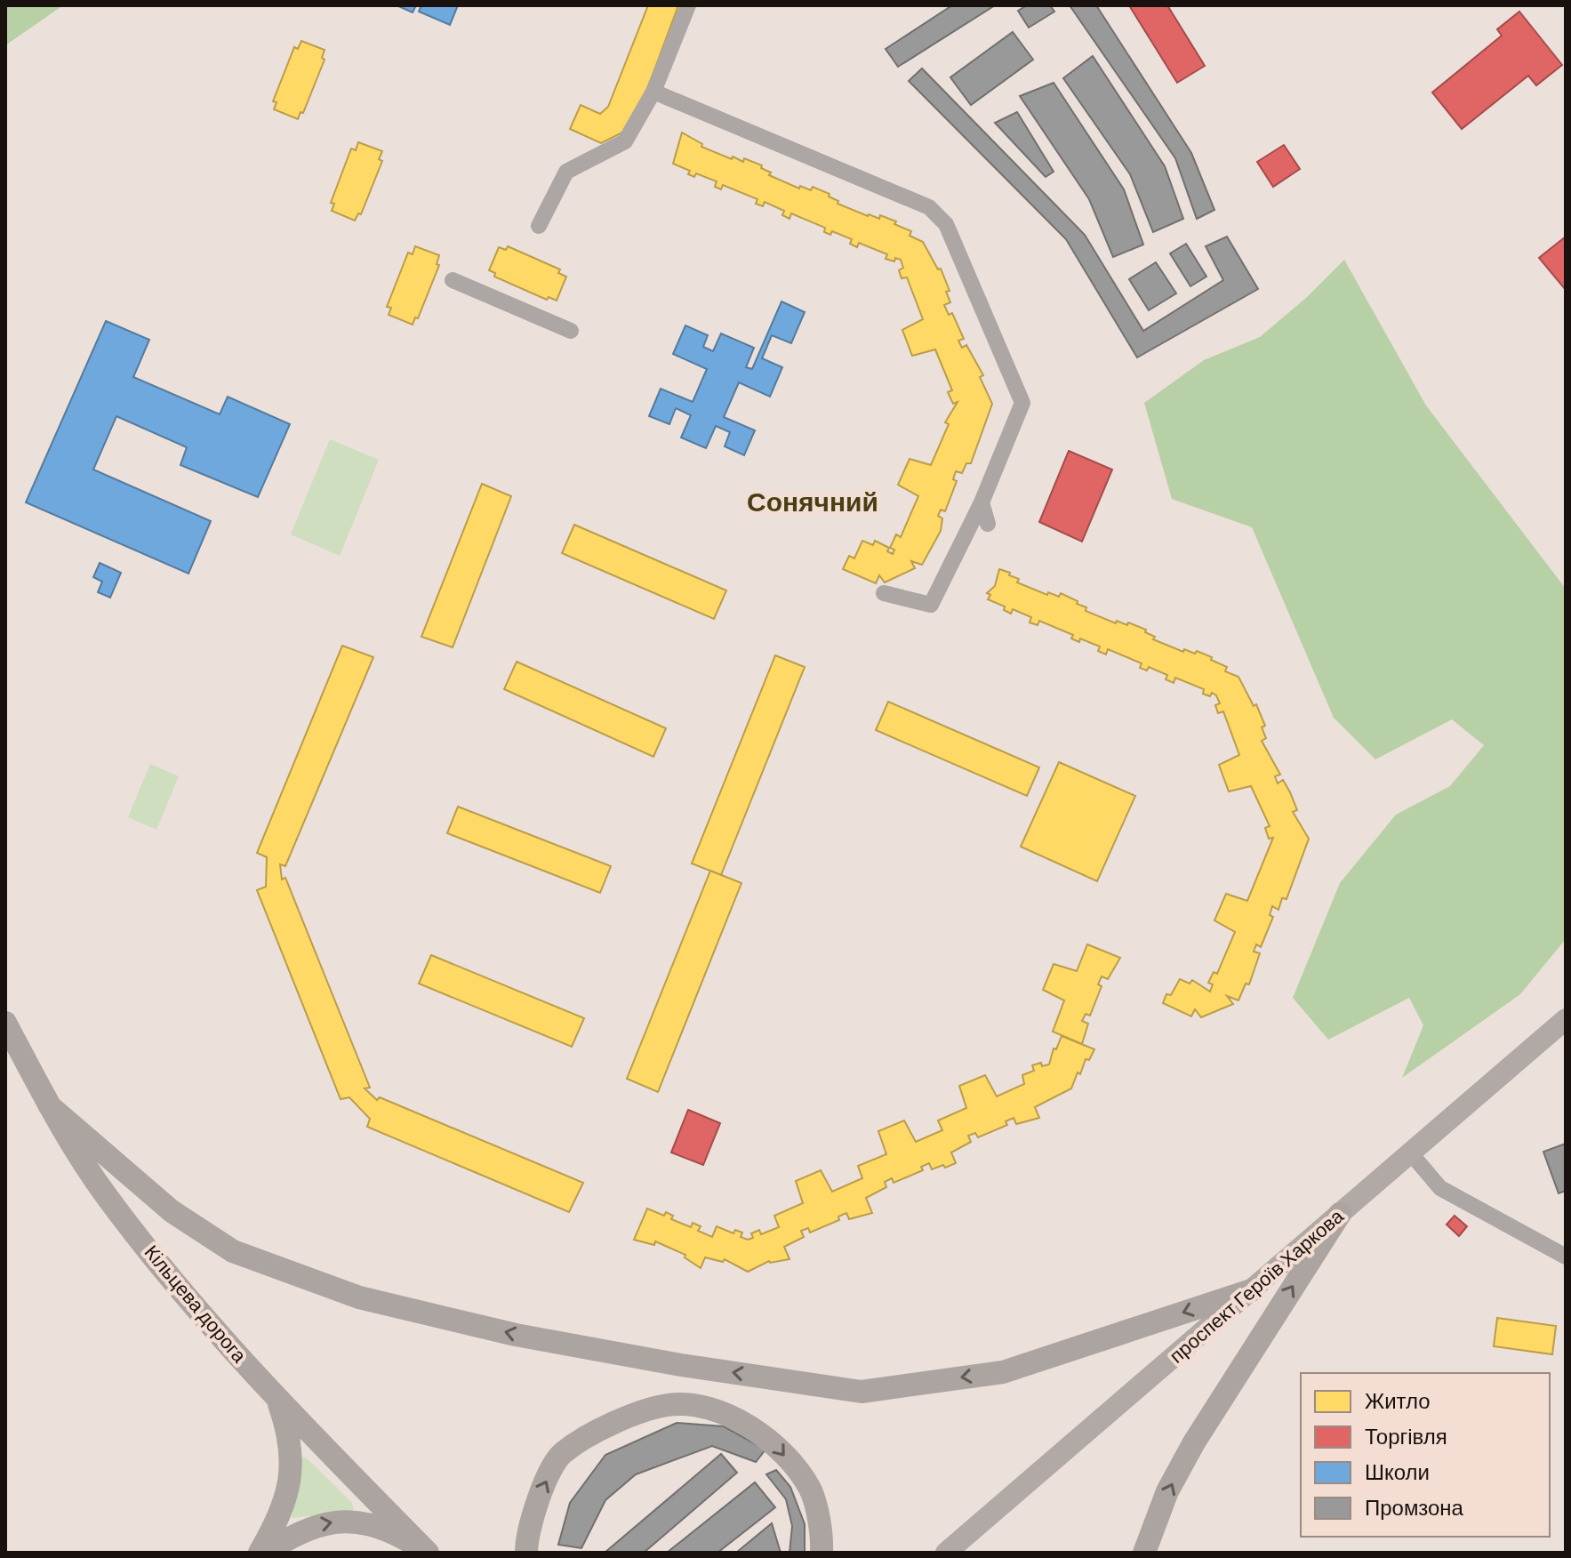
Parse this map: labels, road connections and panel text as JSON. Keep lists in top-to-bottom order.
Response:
{
  "streets": {
    "highway": ["Кільцева дорога"],
    "main road": ["проспект Героїв Харкова"]
  },
  "districts": ["Сонячний"],
  "legend": [
    "Житло",
    "Торгівля",
    "Школи",
    "Промзона"
  ]
}
